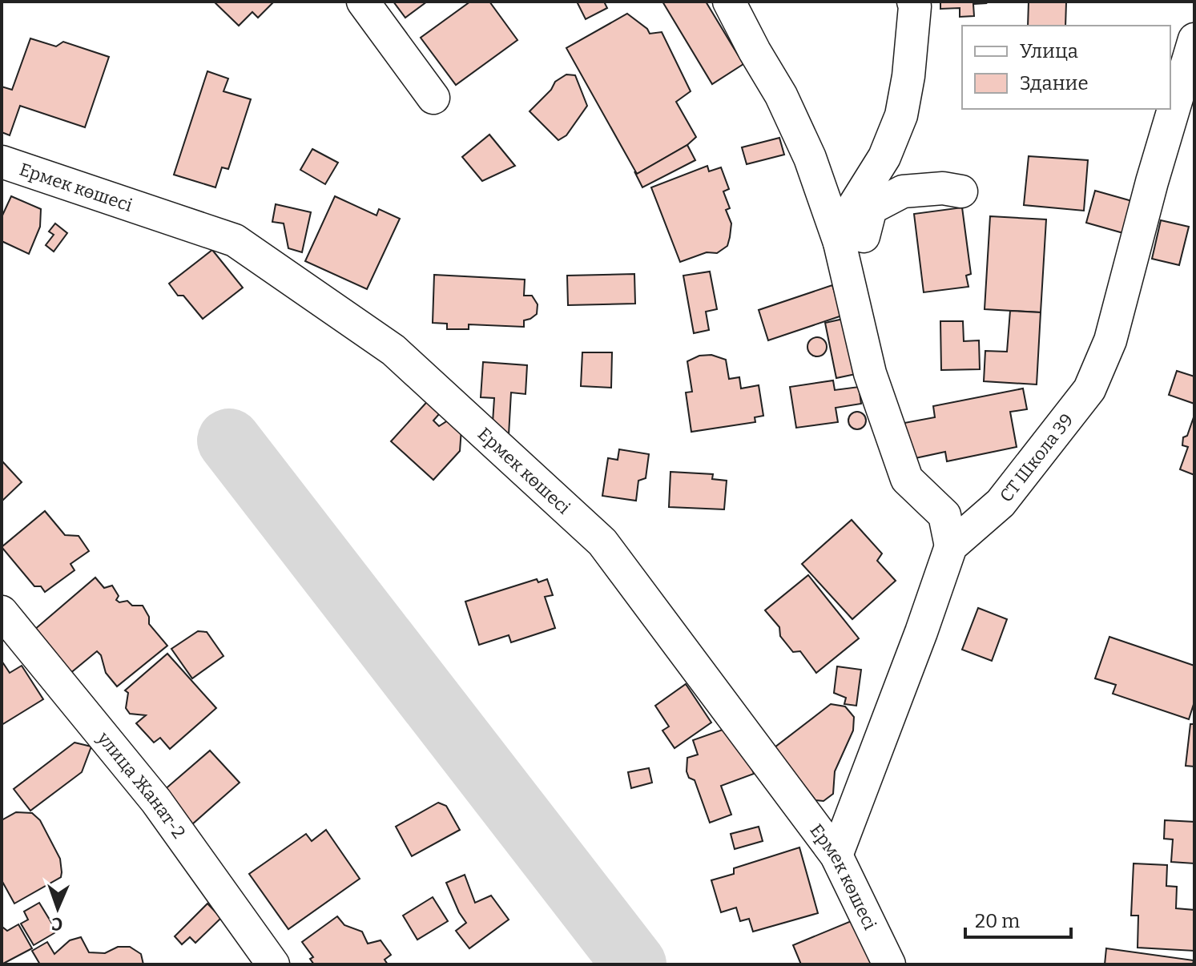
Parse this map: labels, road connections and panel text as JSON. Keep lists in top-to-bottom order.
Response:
{
  "streets": {
    "street": ["Ермек көшесі", "СТ Школа 39", "улица Жанат-2"]
  },
  "crossings": [
    ["Ермек көшесі", "СТ Школа 39"]
  ],
  "legend": ["Улица", "Здание"],
  "scale_bar": "20 m",
  "north": "bottom"
}
